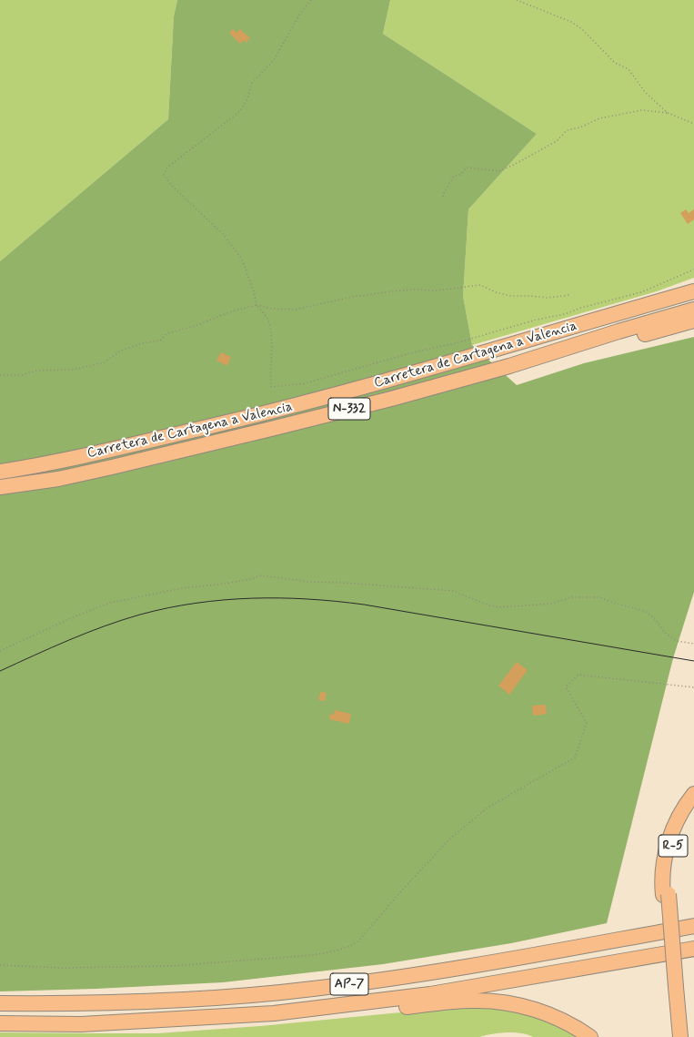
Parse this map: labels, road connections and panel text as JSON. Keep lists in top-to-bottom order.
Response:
{
  "streets": {
    "highway": [
      "Carretera de Cartagena a Valencia",
      "N-332",
      "R-5",
      "AP-7"
    ]
  }
}
